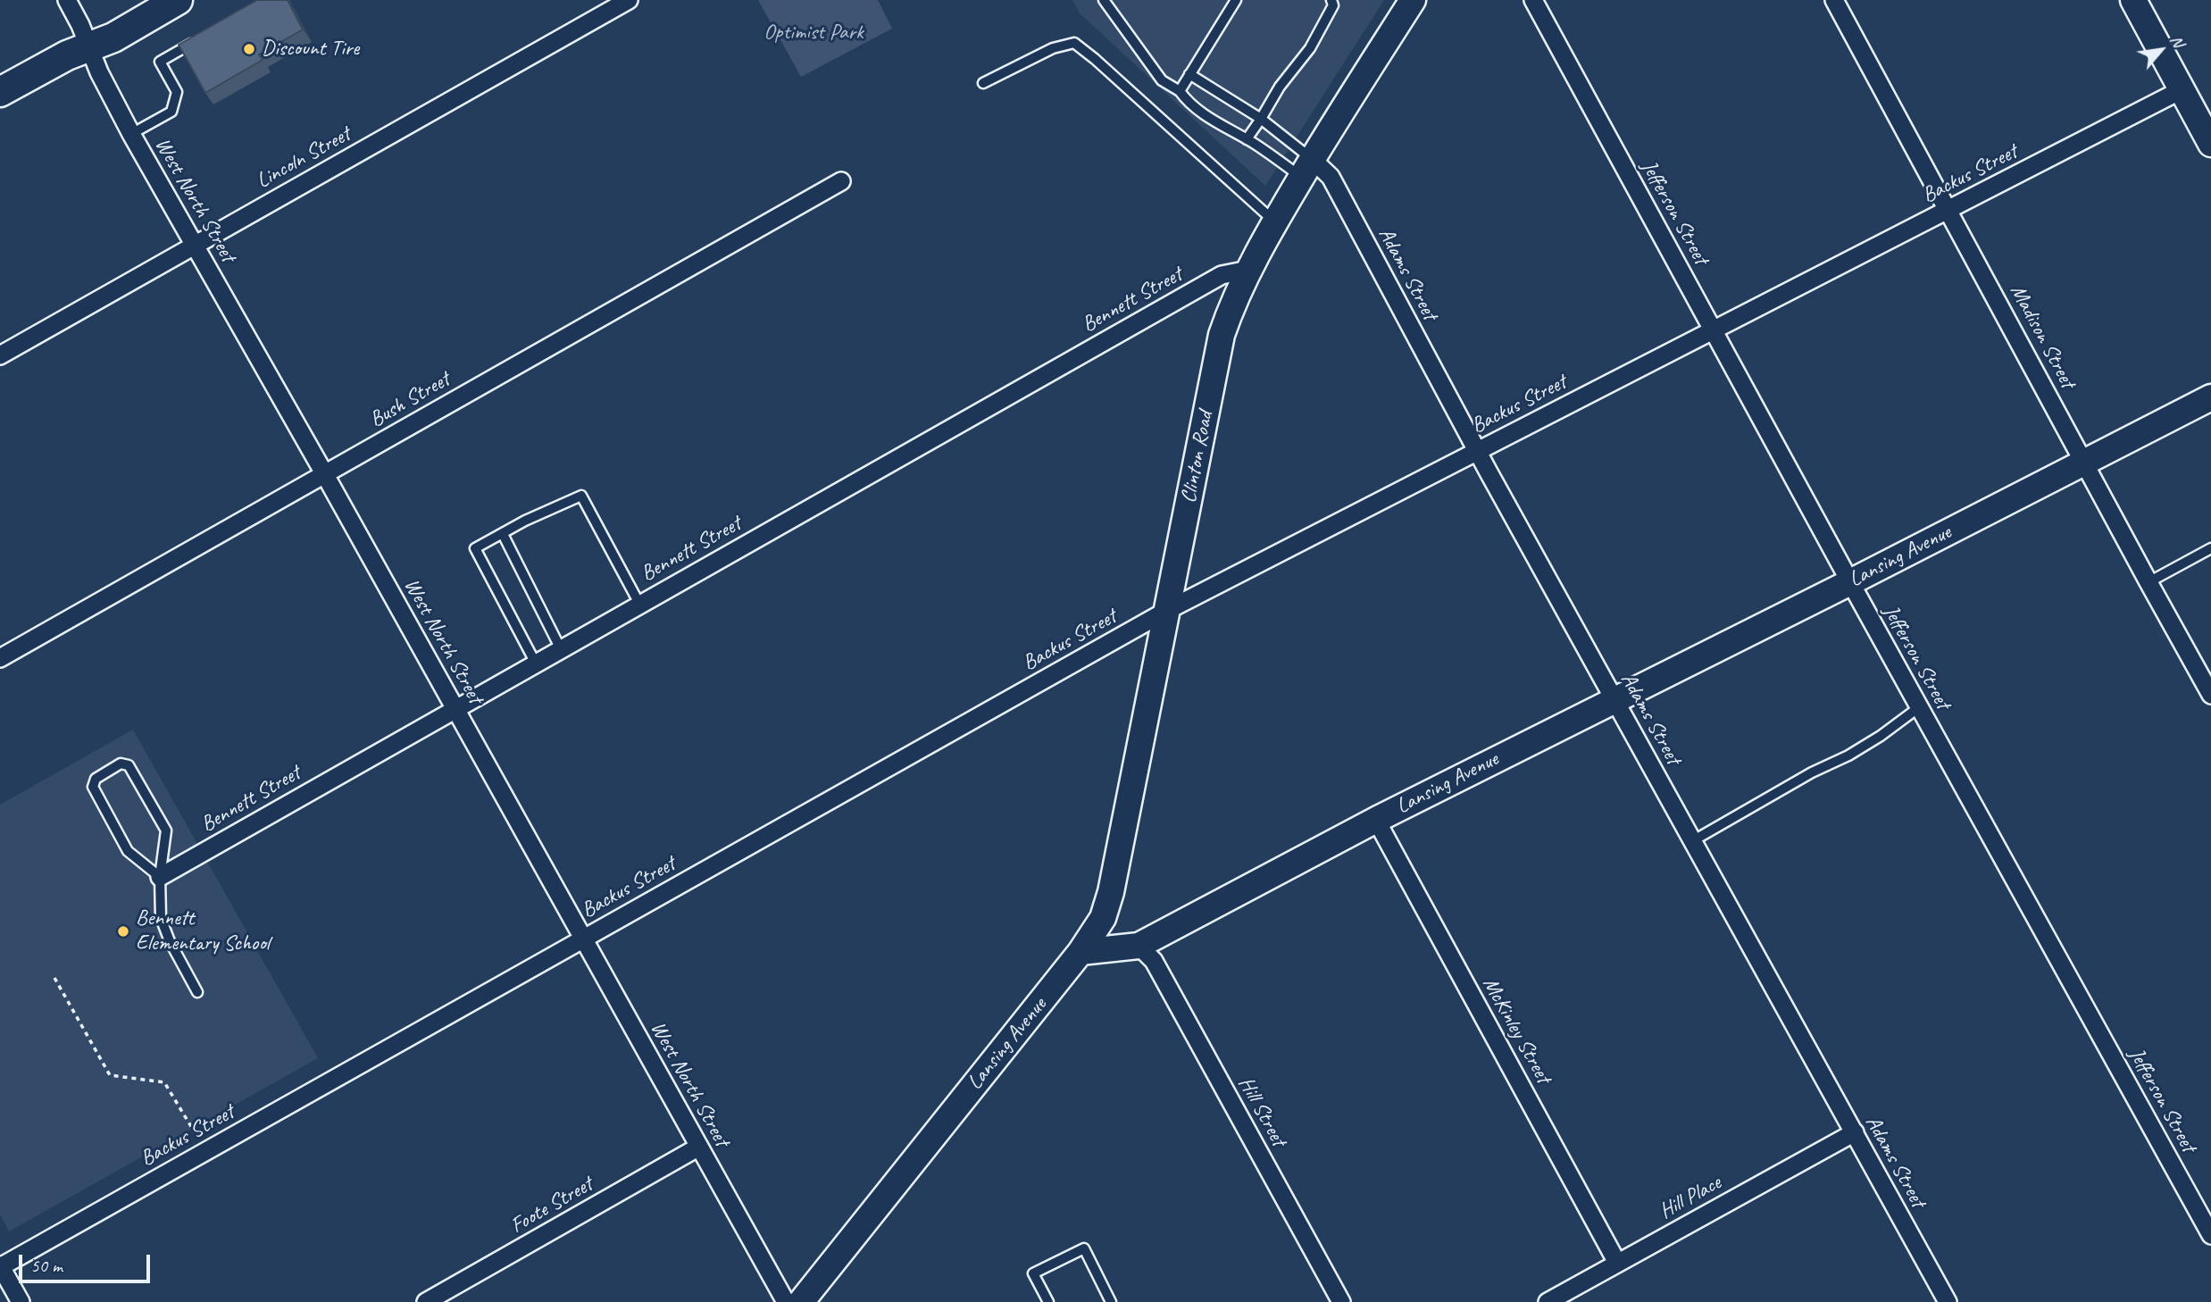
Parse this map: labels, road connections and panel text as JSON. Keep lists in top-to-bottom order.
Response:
{
  "streets": {
    "main road": ["Clinton Road", "Lansing Avenue"],
    "street": [
      "Lincoln Street",
      "Backus Street",
      "West North Street",
      "Jefferson Street",
      "Adams Street",
      "Bennett Street",
      "Madison Street",
      "Bush Street",
      "McKinley Street",
      "Hill Street",
      "Hill Place",
      "Foote Street"
    ]
  },
  "crossings": [
    ["Lincoln Street", "West North Street"],
    ["Backus Street", "West North Street"],
    ["Backus Street", "Jefferson Street"],
    ["Backus Street", "Adams Street"],
    ["Backus Street", "Madison Street"],
    ["Backus Street", "Clinton Road"],
    ["West North Street", "Bennett Street"],
    ["West North Street", "Bush Street"],
    ["West North Street", "Foote Street"],
    ["Jefferson Street", "Lansing Avenue"],
    ["Adams Street", "Clinton Road"],
    ["Adams Street", "Lansing Avenue"],
    ["Adams Street", "Hill Place"],
    ["Bennett Street", "Clinton Road"],
    ["Madison Street", "Lansing Avenue"],
    ["Clinton Road", "Lansing Avenue"],
    ["Lansing Avenue", "McKinley Street"],
    ["Lansing Avenue", "Hill Street"],
    ["McKinley Street", "Hill Place"]
  ],
  "parks": ["Optimist Park"],
  "places": ["Discount Tire", "Bennett Elementary School"],
  "scale_bar": "50 m",
  "north": "top right"
}
